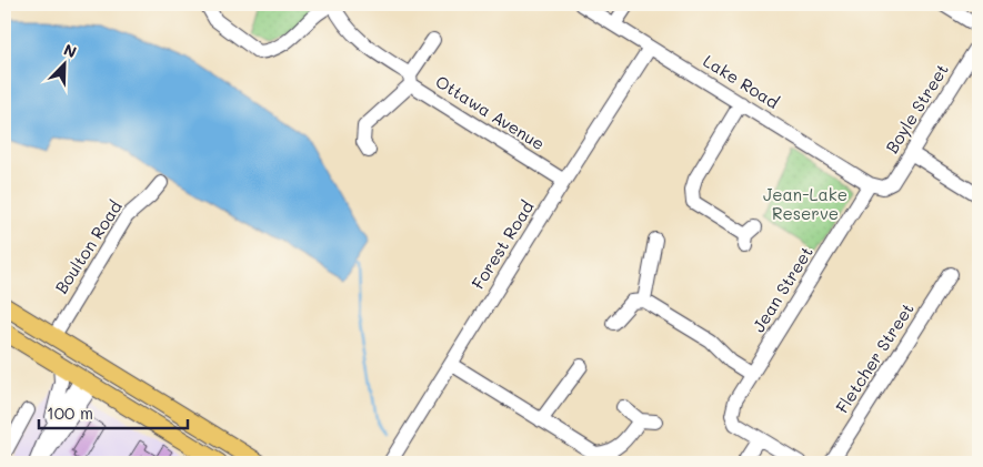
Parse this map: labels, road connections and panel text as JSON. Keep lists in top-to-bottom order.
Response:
{
  "streets": {
    "street": [
      "Lake Road",
      "Boyle Street",
      "Ottawa Avenue",
      "Forest Road",
      "Boulton Road",
      "Jean Street",
      "Fletcher Street"
    ]
  },
  "crossings": [
    ["Lake Road", "Boyle Street"],
    ["Lake Road", "Forest Road"],
    ["Lake Road", "Jean Street"],
    ["Boyle Street", "Jean Street"],
    ["Ottawa Avenue", "Forest Road"]
  ],
  "parks": ["Jean-Lake Reserve"],
  "scale_bar": "100 m",
  "north": "top right"
}
